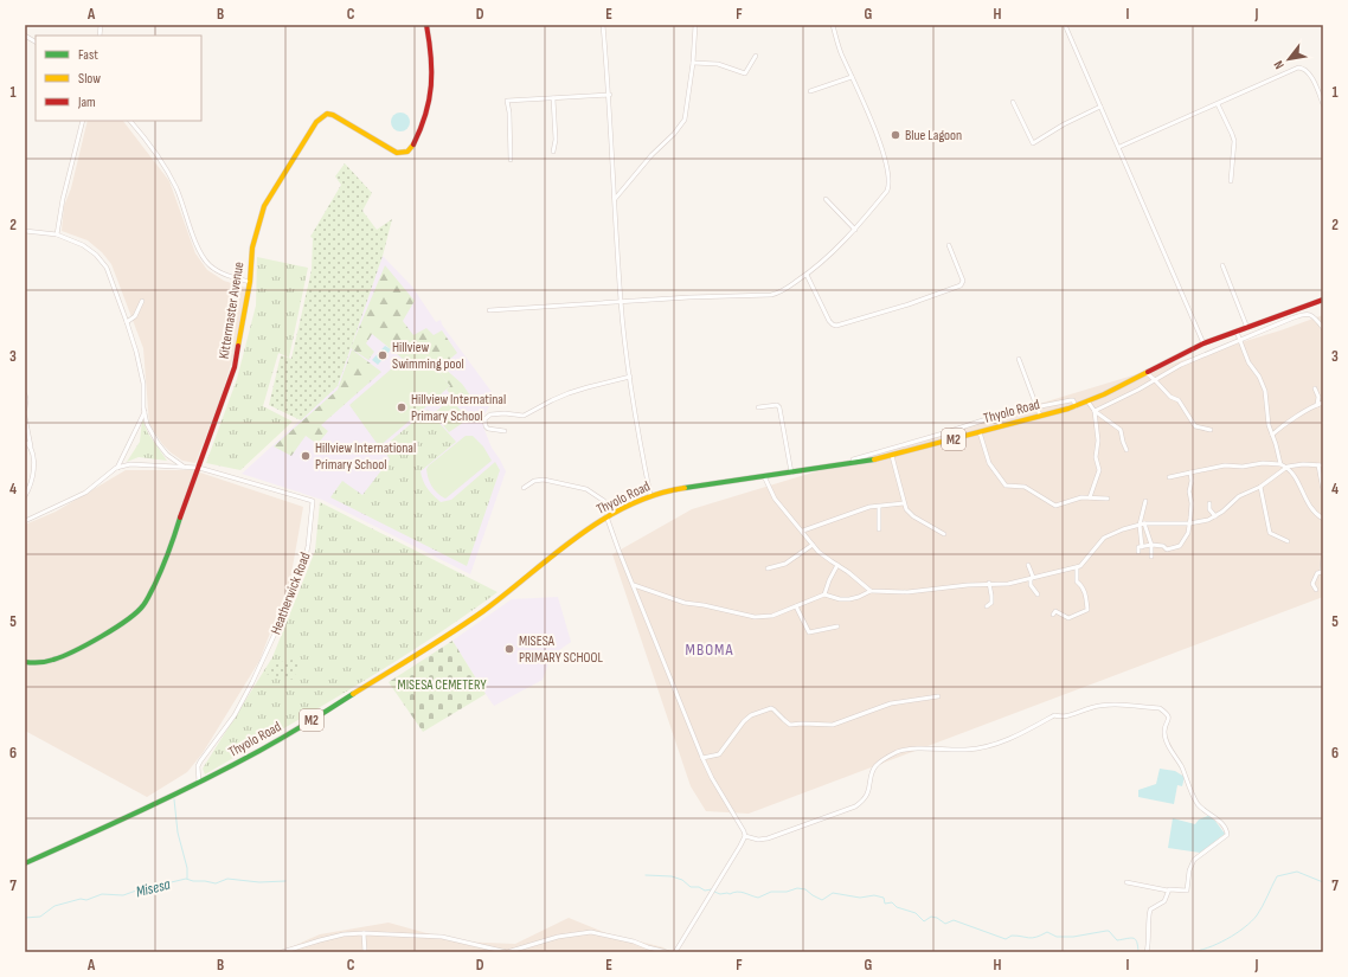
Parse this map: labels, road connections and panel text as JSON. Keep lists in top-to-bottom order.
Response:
{
  "streets": {
    "main road": ["Kittermaster Avenue", "Thyolo Road", "M2"],
    "street": ["Heatherwick Road"]
  },
  "crossings": [
    ["Kittermaster Avenue", "Heatherwick Road"],
    ["Thyolo Road", "Heatherwick Road"]
  ],
  "districts": ["MBOMA"],
  "water": ["Misesa"],
  "parks": ["MISESA CEMETERY"],
  "places": [
    "Blue Lagoon",
    "Hillview Swimming pool",
    "Hillview Internatinal Primary School",
    "Hillview International Primary School",
    "MISESA PRIMARY SCHOOL"
  ],
  "legend": ["Fast", "Slow", "Jam"],
  "north": "bottom left",
  "grid": {
    "columns": [
      "A",
      "B",
      "C",
      "D",
      "E",
      "F",
      "G",
      "H",
      "I",
      "J"
    ],
    "rows": [
      "1",
      "2",
      "3",
      "4",
      "5",
      "6",
      "7"
    ]
  }
}
